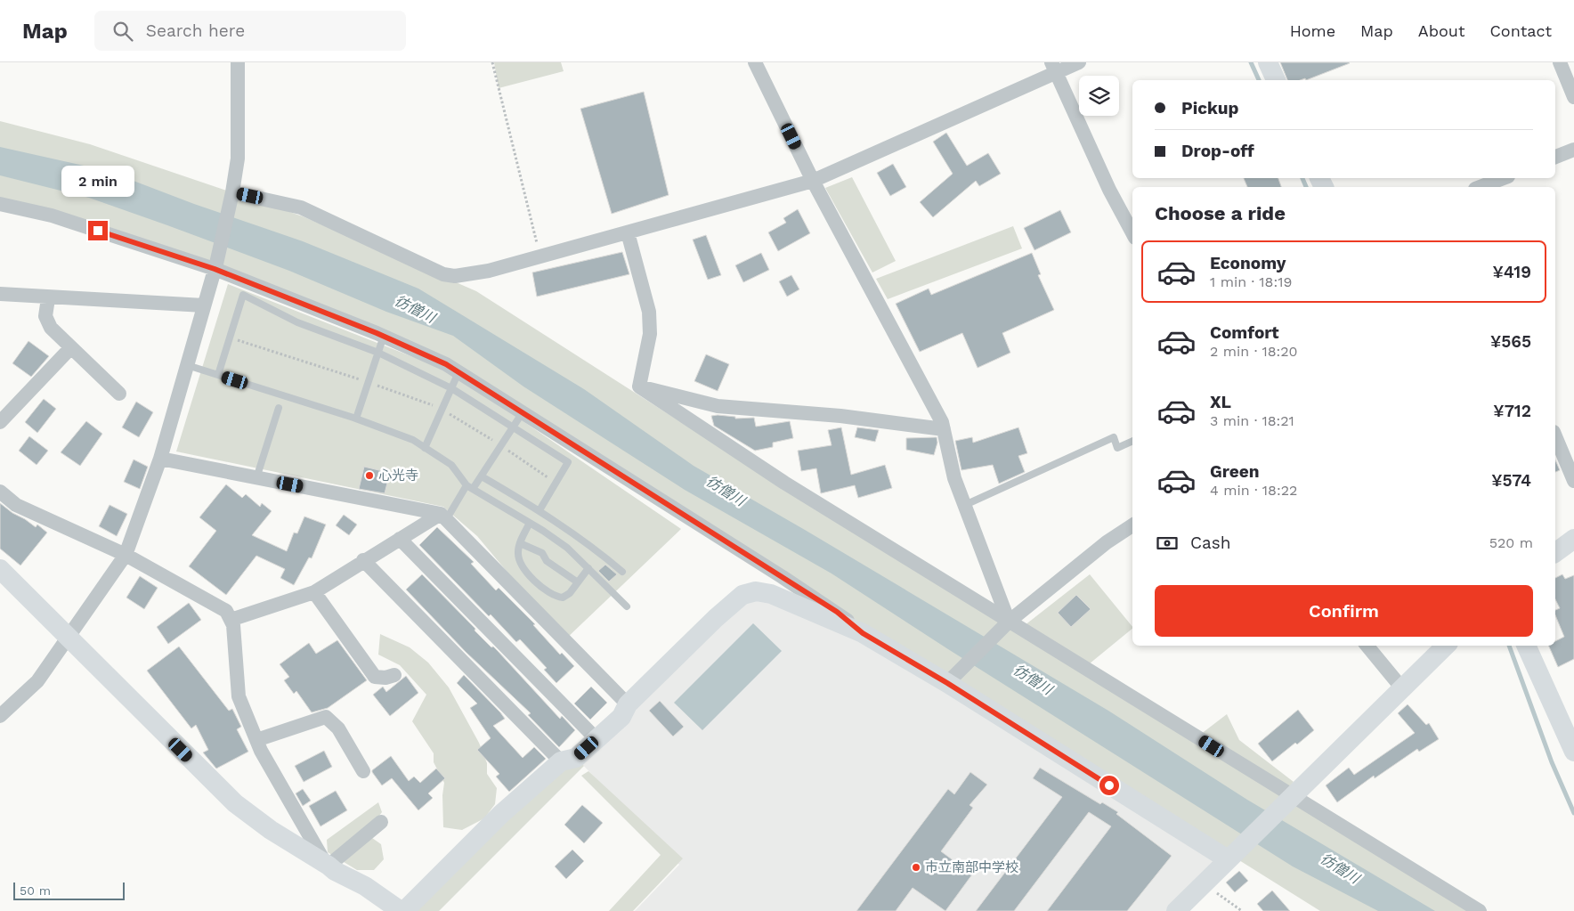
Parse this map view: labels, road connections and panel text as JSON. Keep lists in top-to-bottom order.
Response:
{
  "water": ["彷僧川"],
  "places": ["心光寺", "市立南部中学校"],
  "scale_bar": "50 m",
  "page": {
    "header": "Map",
    "search": "Search here",
    "nav": [
      "Home",
      "Map",
      "About",
      "Contact"
    ],
    "banner": ["Pickup", "Drop-off"],
    "bubble": "2 min",
    "heading": "Choose a ride",
    "list": [
      {
        "name": "Economy",
        "note": "1 min · 18:19",
        "value": "¥419"
      },
      {
        "name": "Comfort",
        "note": "2 min · 18:20",
        "value": "¥565"
      },
      {
        "name": "XL",
        "note": "3 min · 18:21",
        "value": "¥712"
      },
      {
        "name": "Green",
        "note": "4 min · 18:22",
        "value": "¥574"
      }
    ],
    "pay": ["Cash", "520 m"],
    "buttons": "Confirm",
    "scale": "50 m"
  }
}
